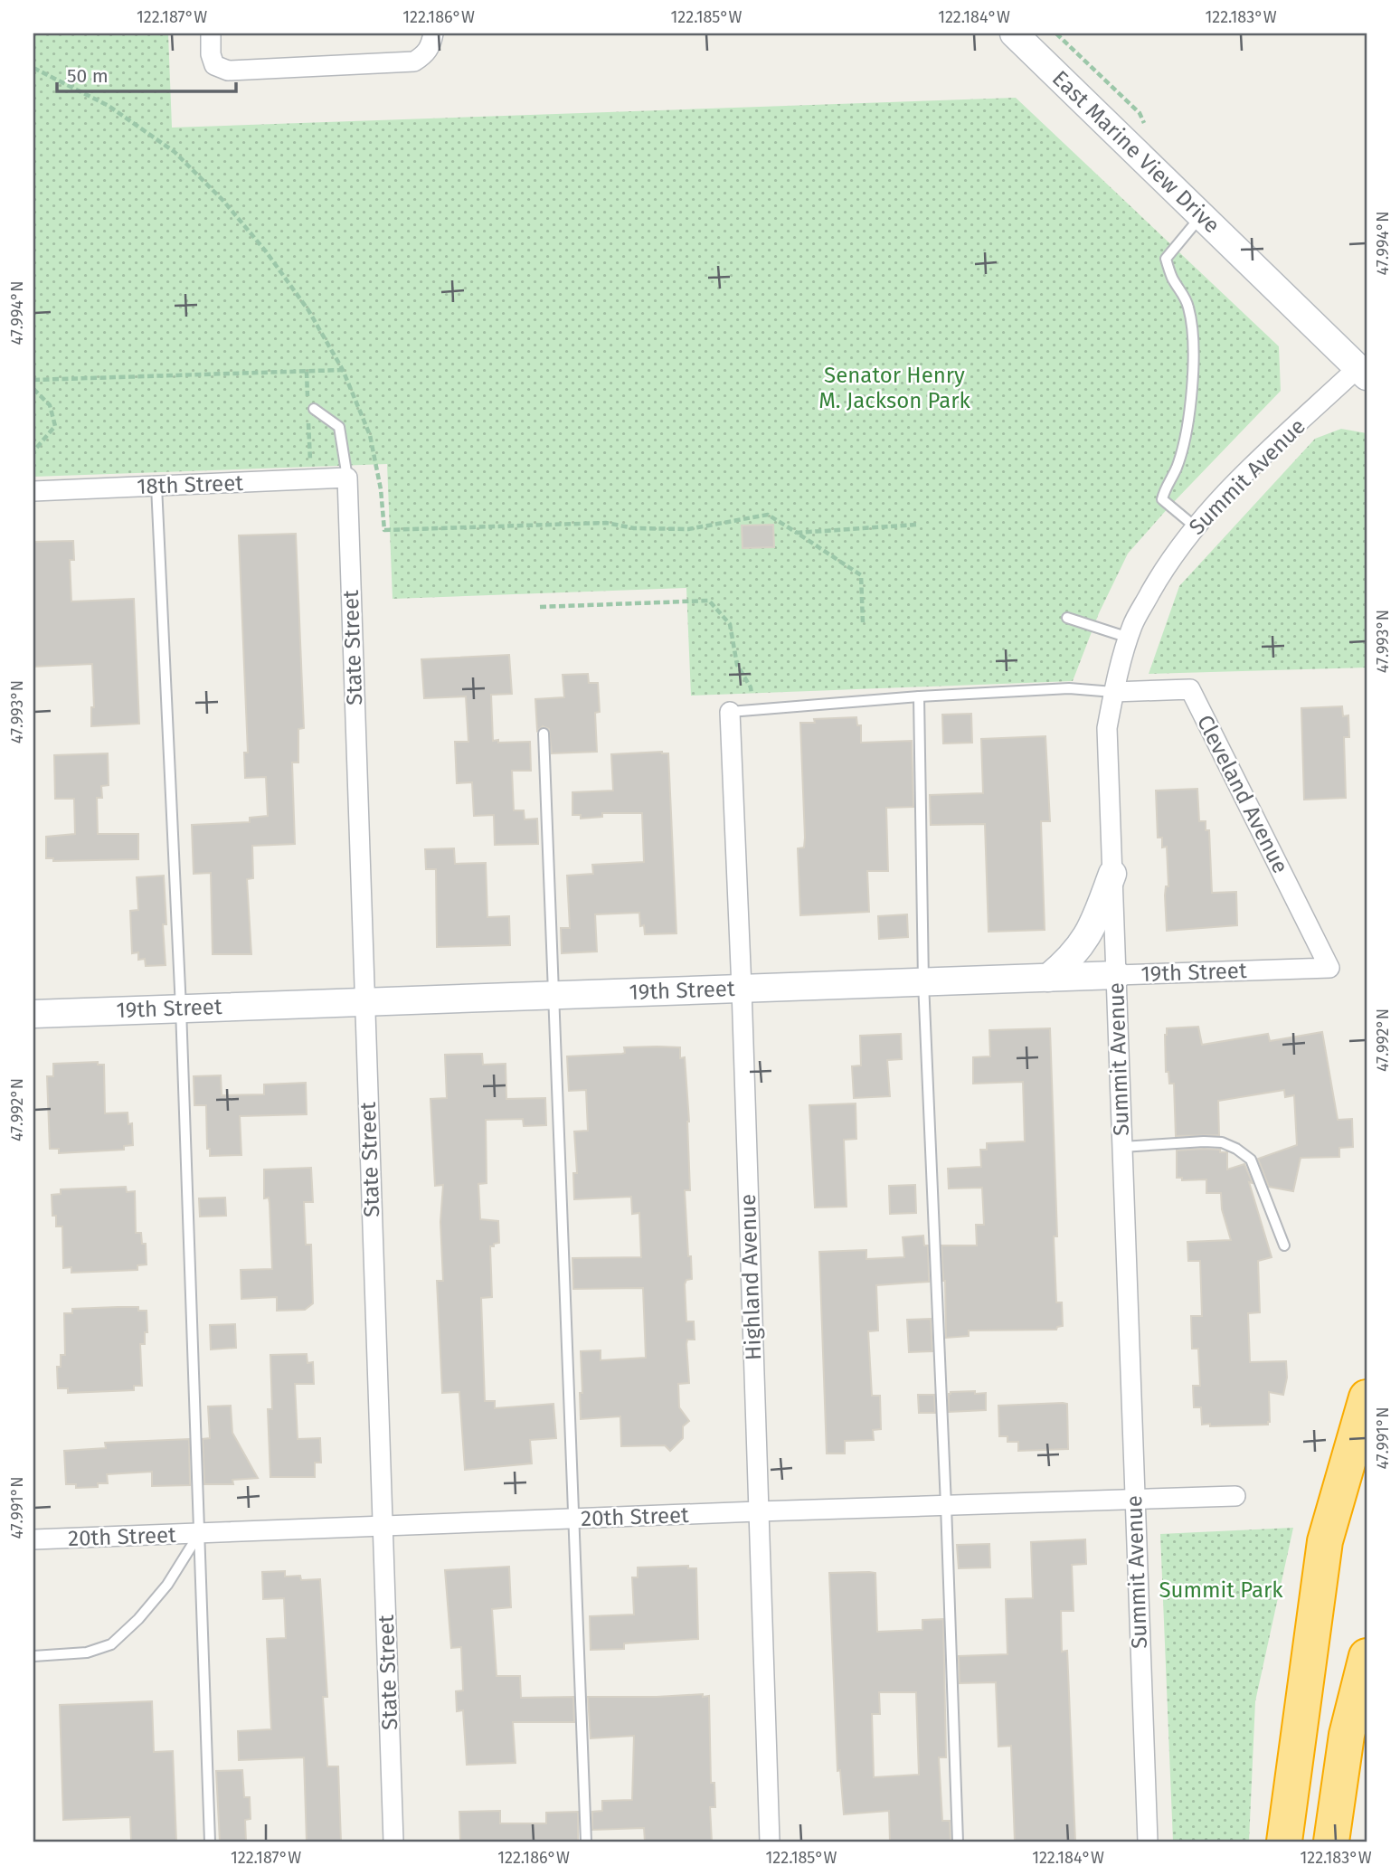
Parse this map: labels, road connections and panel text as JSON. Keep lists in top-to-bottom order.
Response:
{
  "streets": {
    "street": [
      "East Marine View Drive",
      "Summit Avenue",
      "18th Street",
      "State Street",
      "Cleveland Avenue",
      "19th Street",
      "Highland Avenue",
      "20th Street"
    ]
  },
  "crossings": [
    ["East Marine View Drive", "Summit Avenue"],
    ["Summit Avenue", "Cleveland Avenue"],
    ["Summit Avenue", "19th Street"],
    ["Summit Avenue", "20th Street"],
    ["18th Street", "State Street"],
    ["State Street", "19th Street"],
    ["State Street", "20th Street"],
    ["Cleveland Avenue", "19th Street"],
    ["19th Street", "Highland Avenue"],
    ["Highland Avenue", "20th Street"]
  ],
  "parks": ["Senator Henry M. Jackson Park", "Summit Park"],
  "scale_bar": "50 m",
  "coordinates": [
    "122.187°W",
    "122.186°W",
    "122.185°W",
    "122.184°W",
    "122.183°W",
    "47.994°N",
    "47.993°N",
    "47.992°N",
    "47.991°N"
  ]
}
